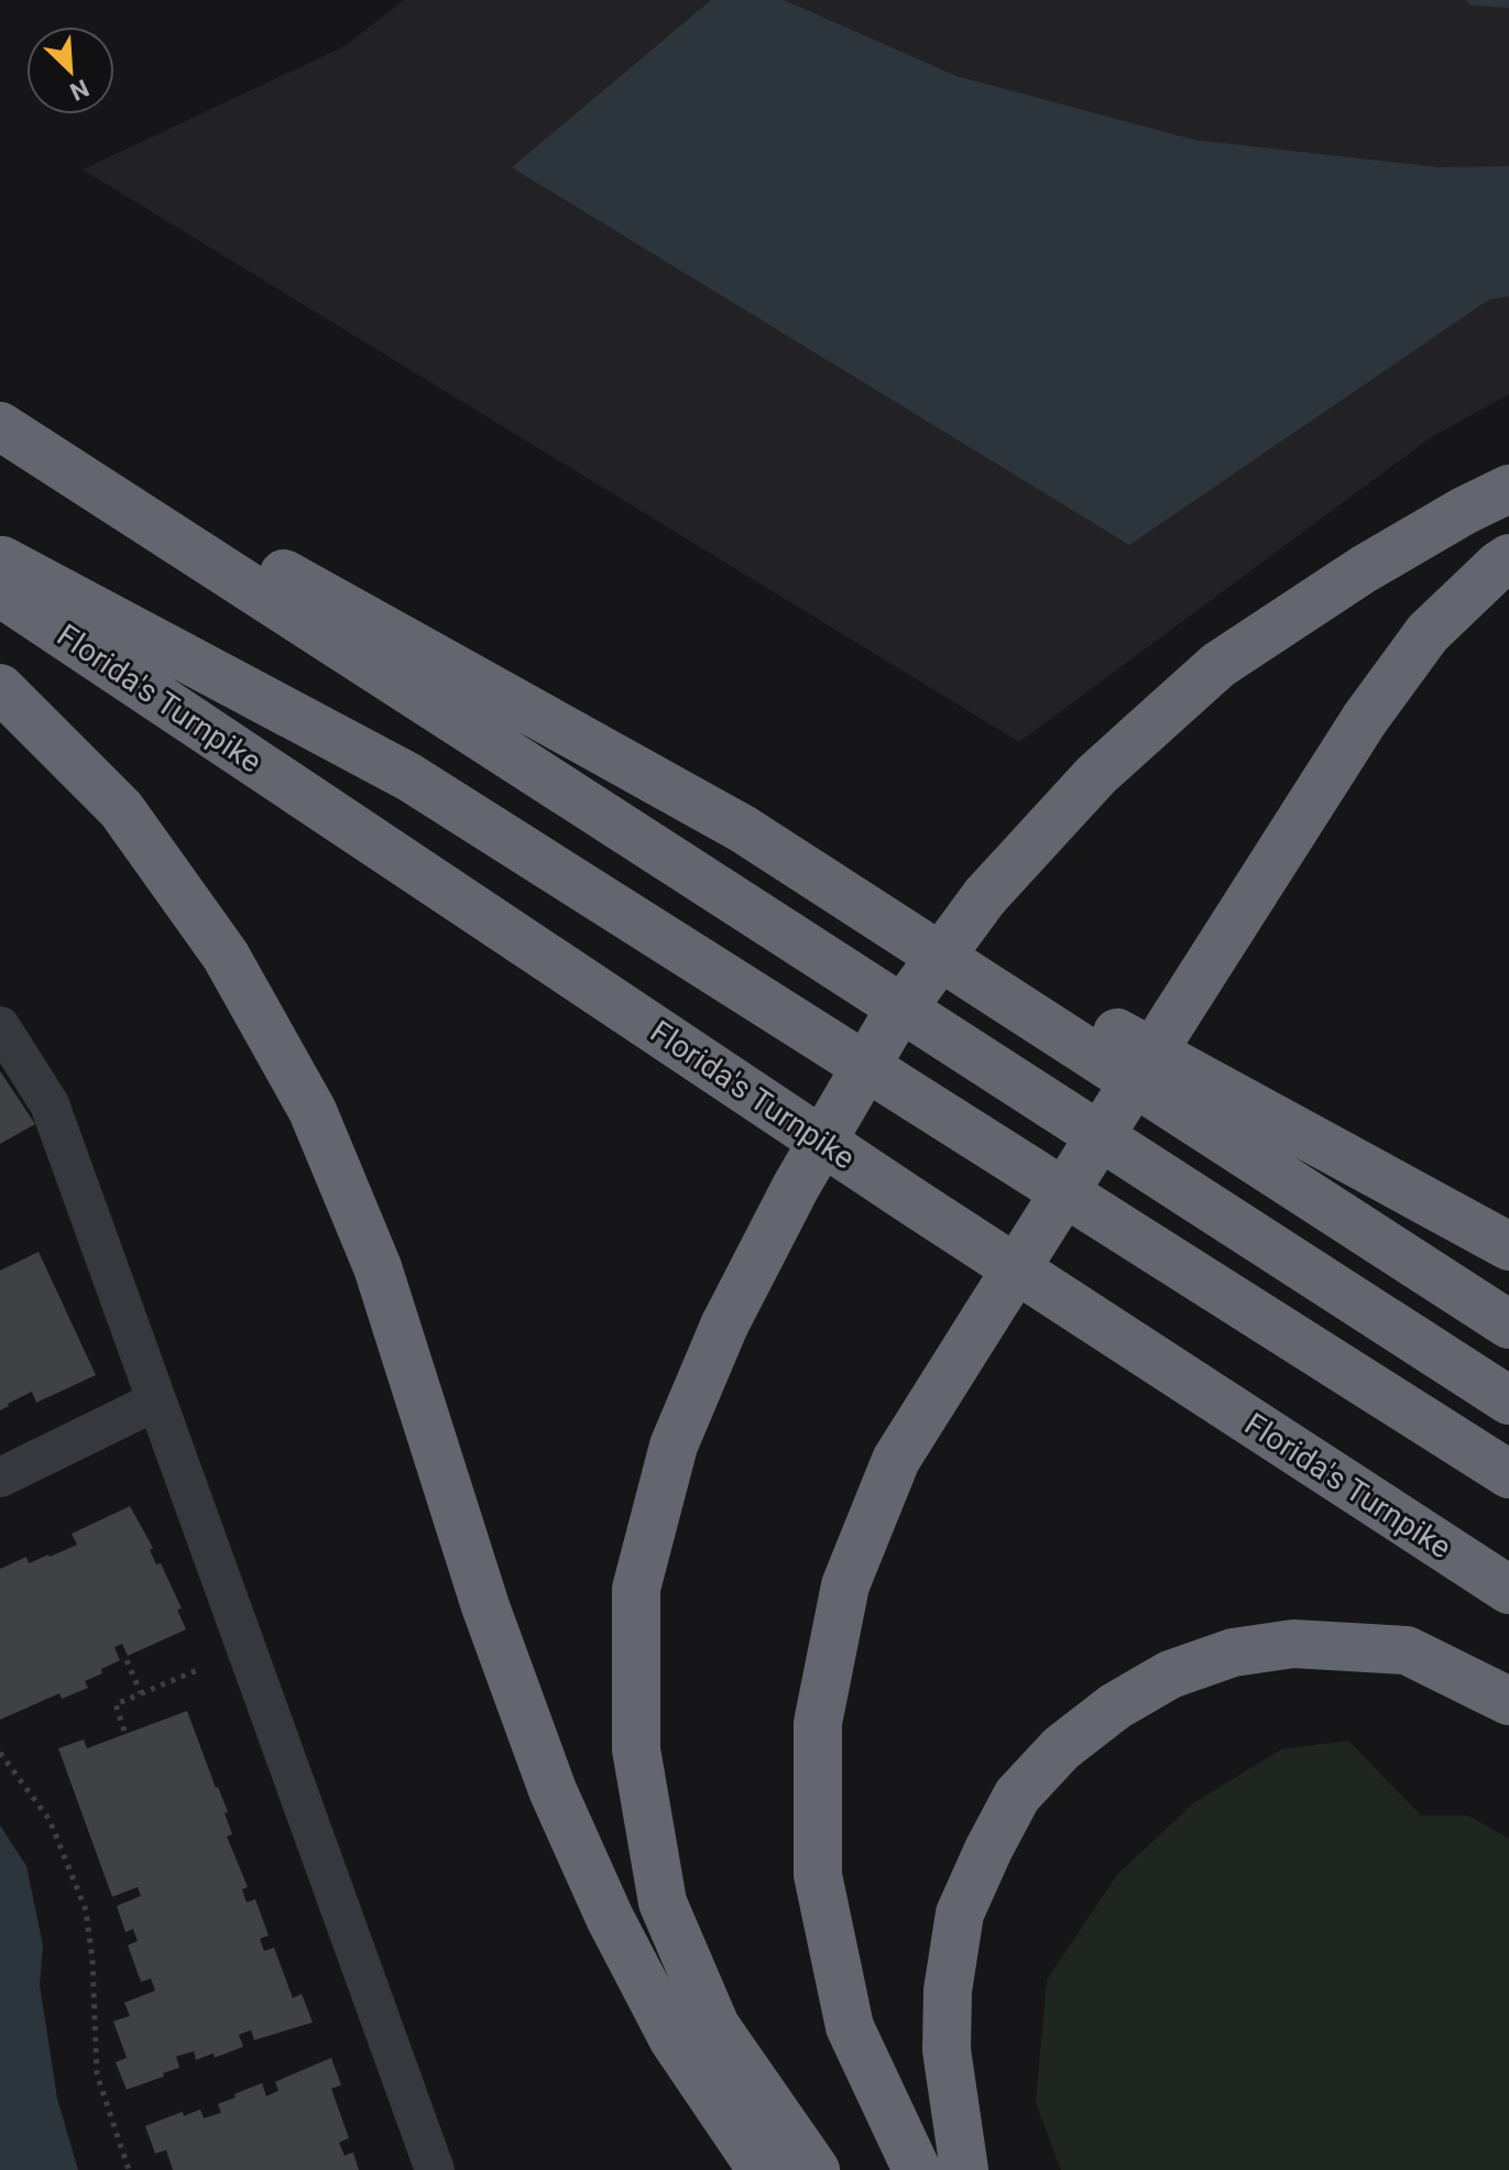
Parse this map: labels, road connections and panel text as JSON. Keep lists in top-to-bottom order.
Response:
{
  "streets": {
    "highway": ["Florida's Turnpike"]
  },
  "north": "bottom right"
}
